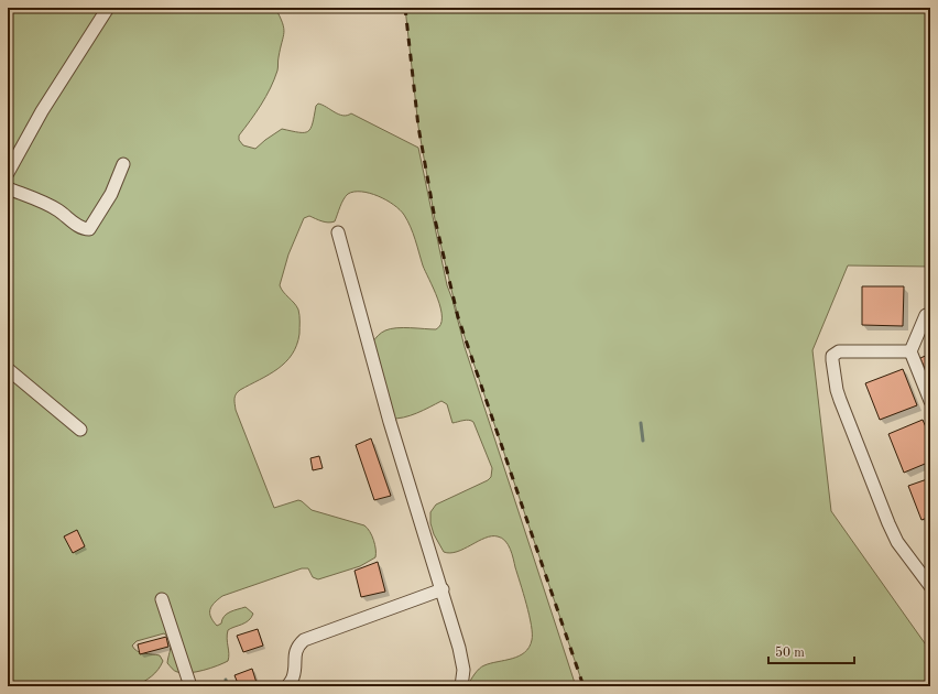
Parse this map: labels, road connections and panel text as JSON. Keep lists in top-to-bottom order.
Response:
{
  "scale_bar": "50 m"
}
